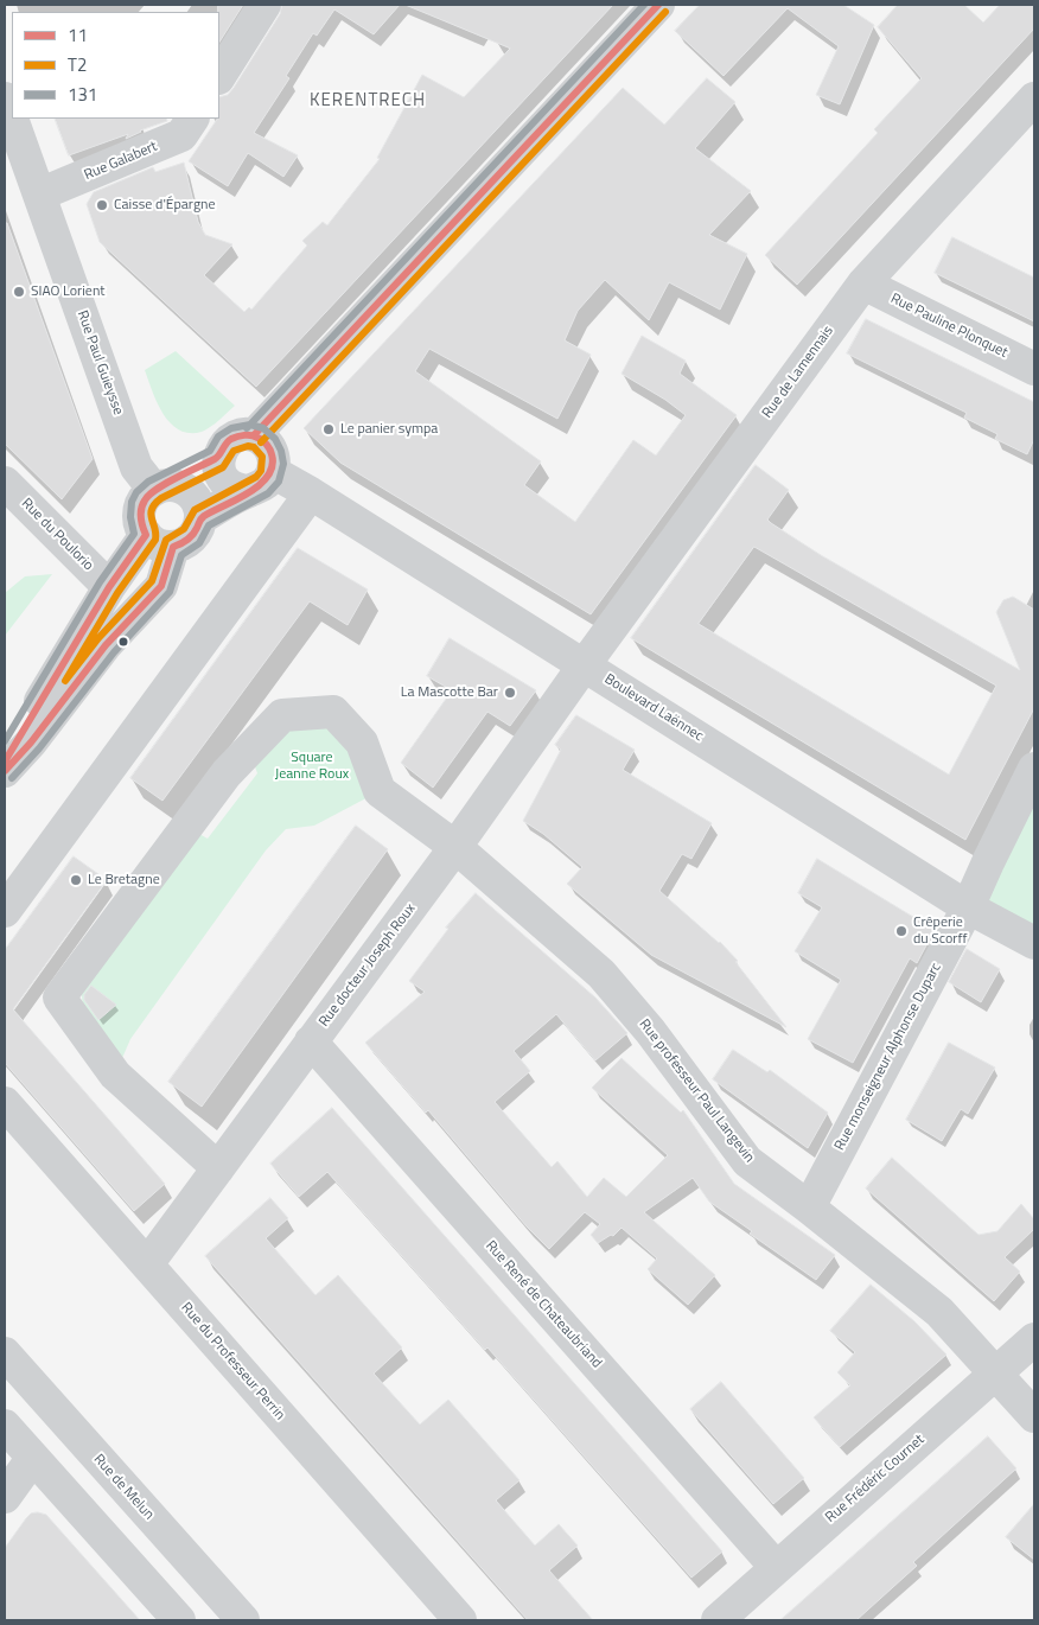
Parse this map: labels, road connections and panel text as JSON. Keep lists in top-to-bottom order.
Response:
{
  "streets": {
    "street": [
      "Rue Galabert",
      "Rue Pauline Plonquet",
      "Rue Paul Guieysse",
      "Rue de Lamennais",
      "Rue du Poulorio",
      "Boulevard Laënnec",
      "Rue docteur Joseph Roux",
      "Rue monseigneur Alphonse Duparc",
      "Rue professeur Paul Langevin",
      "Rue René de Chateaubriand",
      "Rue du Professeur Perrin",
      "Rue Frédéric Cournet",
      "Rue de Melun"
    ]
  },
  "crossings": [
    ["Rue Galabert", "Rue Paul Guieysse"],
    ["Rue Pauline Plonquet", "Rue de Lamennais"],
    ["Rue de Lamennais", "Boulevard Laënnec"],
    ["Rue de Lamennais", "Rue docteur Joseph Roux"],
    ["Boulevard Laënnec", "Rue docteur Joseph Roux"],
    ["Boulevard Laënnec", "Rue monseigneur Alphonse Duparc"],
    ["Rue docteur Joseph Roux", "Rue professeur Paul Langevin"],
    ["Rue docteur Joseph Roux", "Rue René de Chateaubriand"],
    ["Rue docteur Joseph Roux", "Rue du Professeur Perrin"],
    ["Rue monseigneur Alphonse Duparc", "Rue professeur Paul Langevin"],
    ["Rue professeur Paul Langevin", "Rue Frédéric Cournet"],
    ["Rue René de Chateaubriand", "Rue Frédéric Cournet"]
  ],
  "districts": ["KERENTRECH"],
  "parks": ["Square Jeanne Roux"],
  "places": [
    "Caisse d'Épargne",
    "SIAO Lorient",
    "Le panier sympa",
    "La Mascotte Bar",
    "Le Bretagne",
    "Crêperie du Scorff"
  ],
  "lines": ["transit line 11", "transit line 131", "transit line T2"],
  "legend": ["11", "T2", "131"]
}
